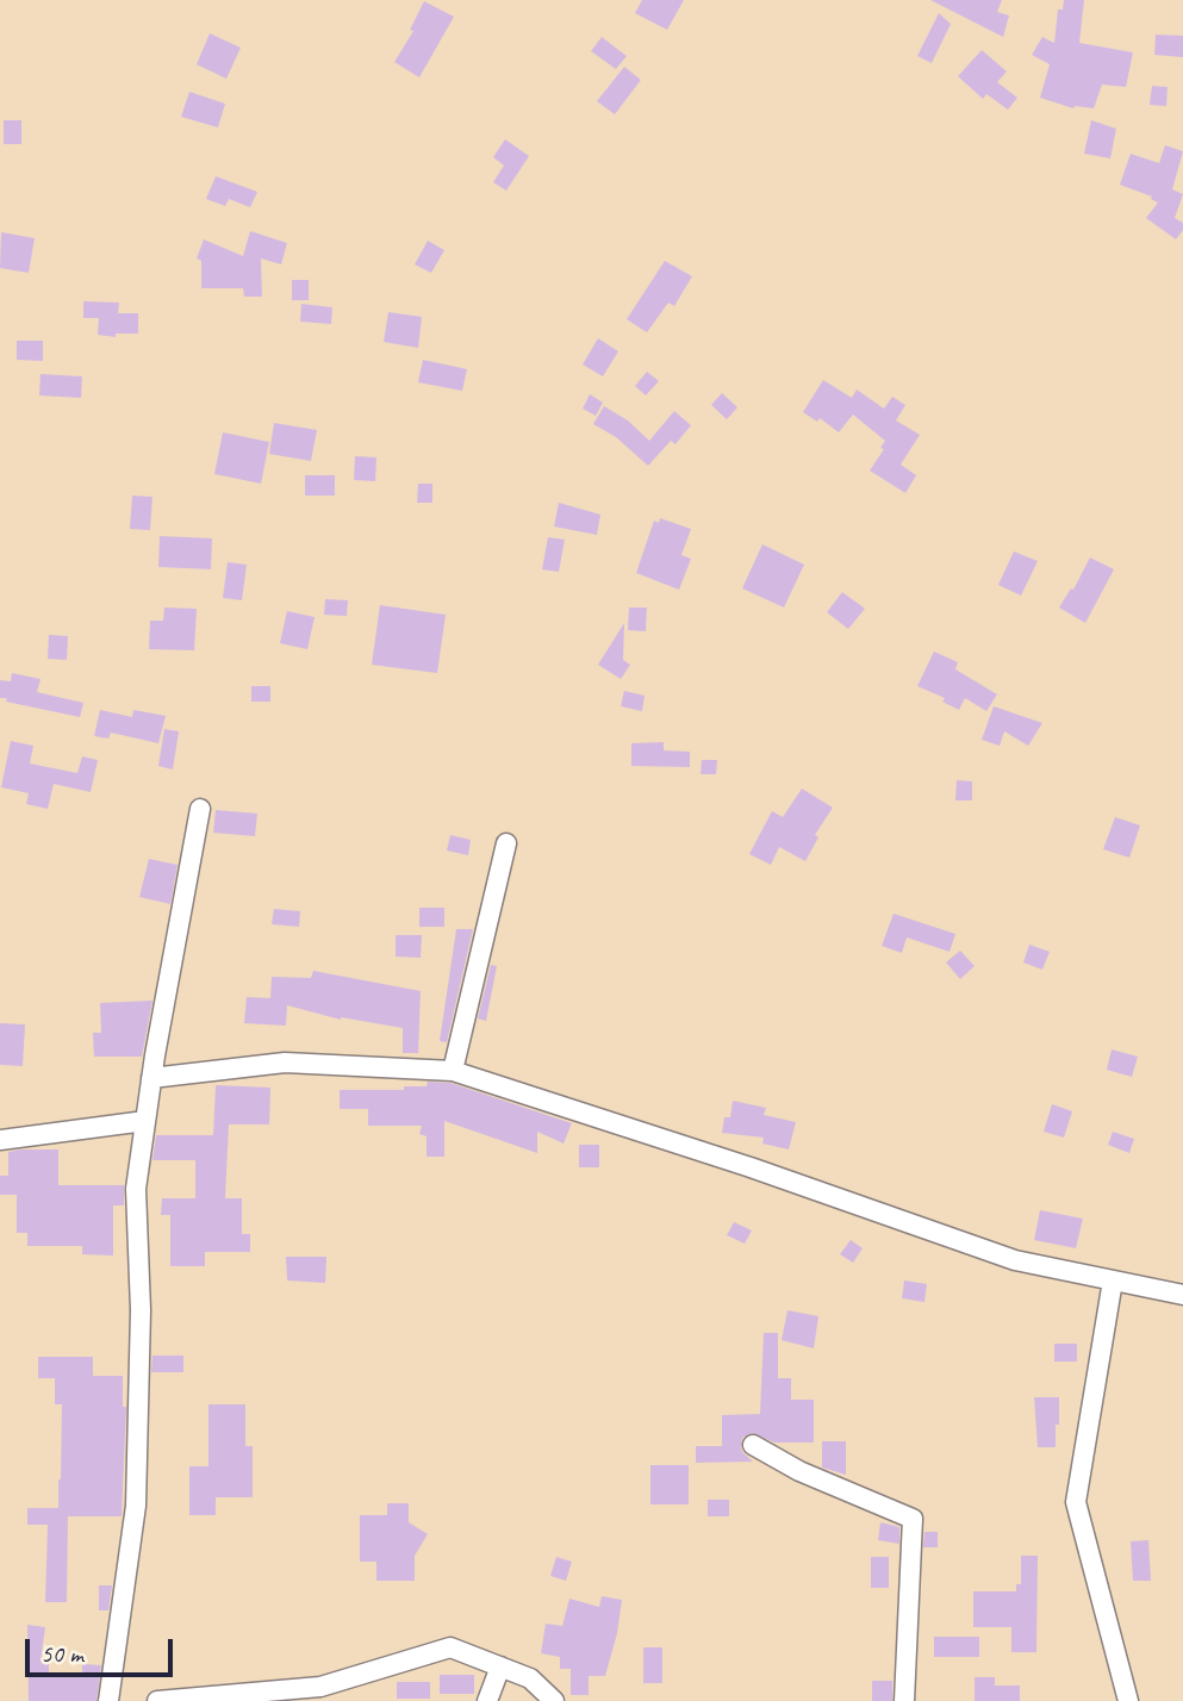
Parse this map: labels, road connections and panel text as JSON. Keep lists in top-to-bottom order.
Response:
{
  "scale_bar": "50 m"
}
